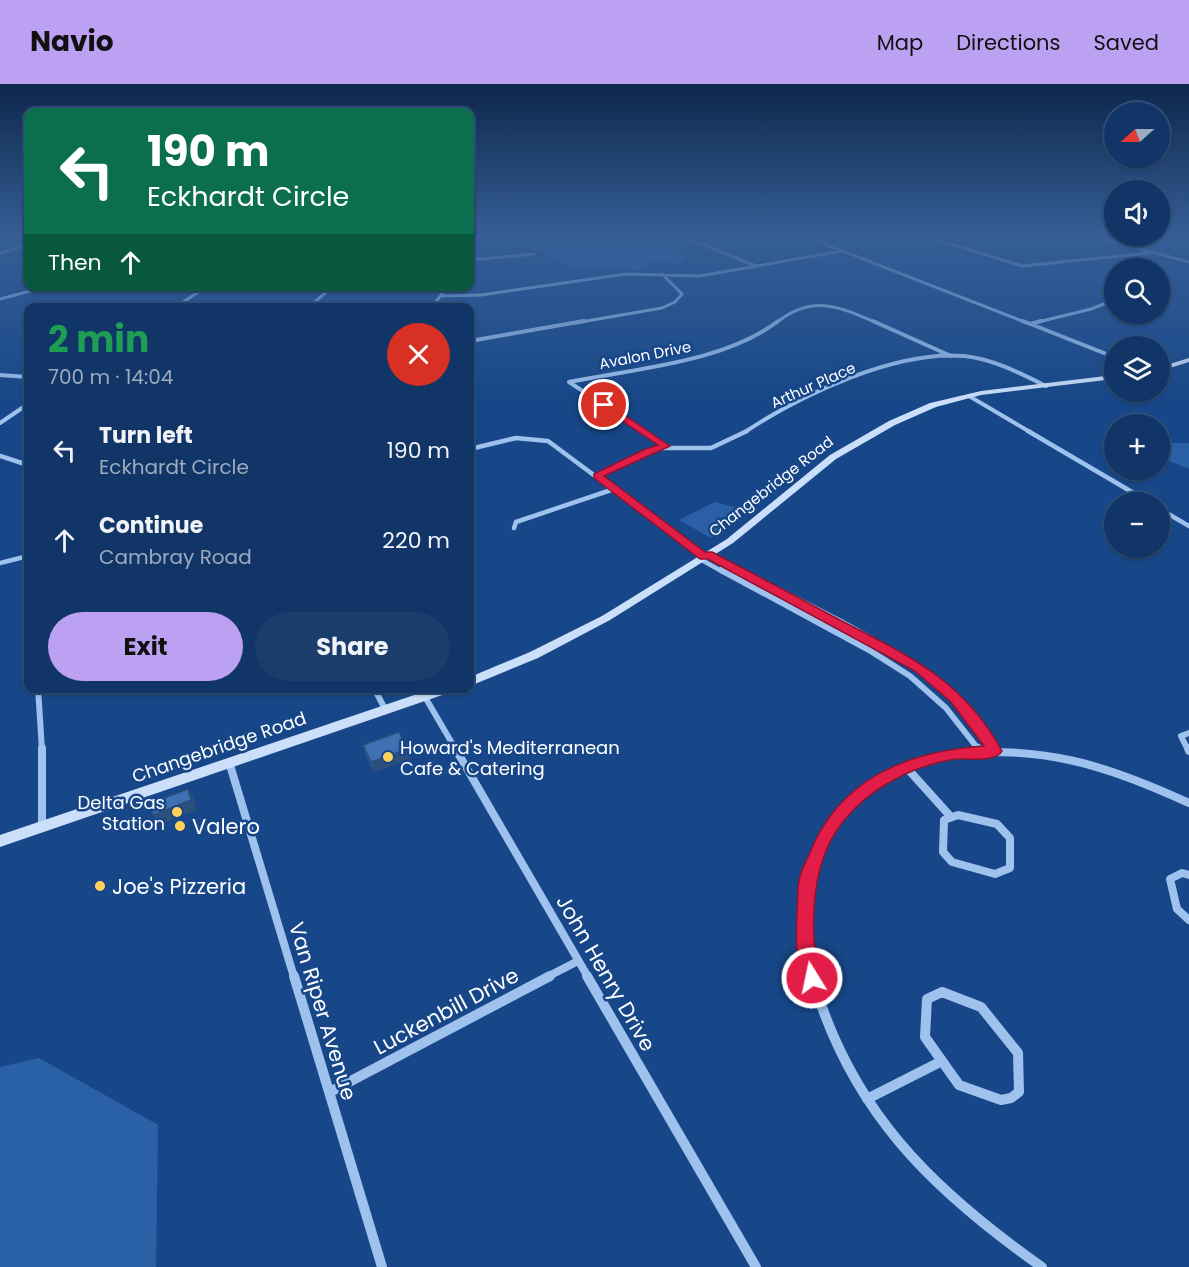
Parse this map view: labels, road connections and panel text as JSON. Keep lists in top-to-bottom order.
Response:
{
  "streets": {
    "main road": ["Changebridge Road"],
    "street": [
      "Avalon Drive",
      "Arthur Place",
      "John Henry Drive",
      "Van Riper Avenue",
      "Luckenbill Drive"
    ]
  },
  "crossings": [
    ["Avalon Drive", "Arthur Place"],
    ["Arthur Place", "Changebridge Road"],
    ["Changebridge Road", "John Henry Drive"],
    ["Changebridge Road", "Van Riper Avenue"],
    ["John Henry Drive", "Luckenbill Drive"],
    ["Van Riper Avenue", "Luckenbill Drive"]
  ],
  "places": [
    "Howard's Mediterranean Cafe & Catering",
    "Delta Gas Station",
    "Valero",
    "Joe's Pizzeria"
  ],
  "north": "left",
  "page": {
    "header": "Navio",
    "nav": ["Map", "Directions", "Saved"],
    "map_buttons": ["+", "−"],
    "turn": ["190 m", "Eckhardt Circle"],
    "then": "Then",
    "heading": ["2 min", "700 m · 14:04"],
    "list": [
      {
        "name": "Turn left",
        "note": "Eckhardt Circle",
        "value": "190 m"
      },
      {
        "name": "Continue",
        "note": "Cambray Road",
        "value": "220 m"
      }
    ],
    "buttons": ["Exit", "Share"]
  }
}
